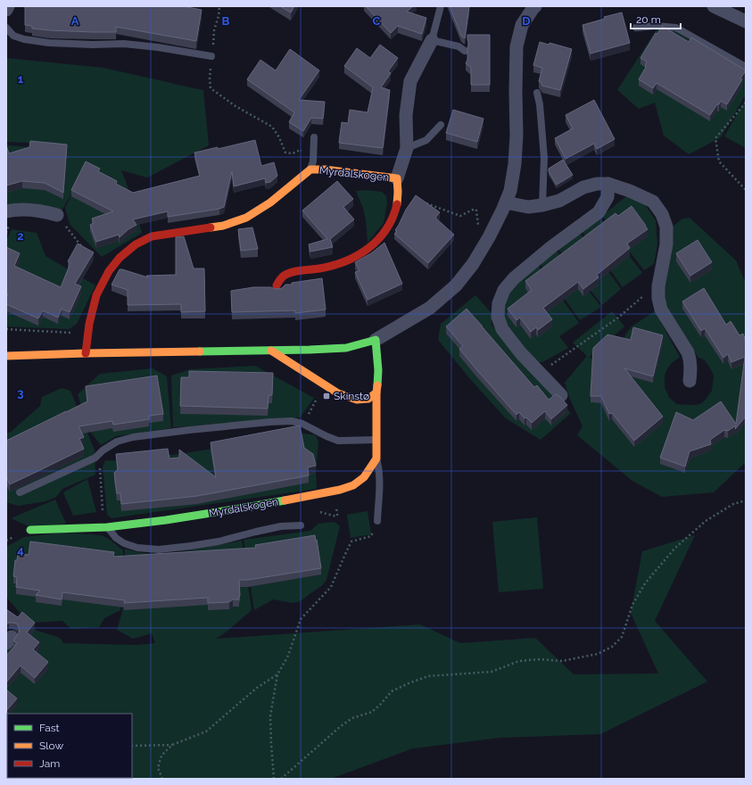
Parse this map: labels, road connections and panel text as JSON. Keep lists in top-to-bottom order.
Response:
{
  "streets": {
    "street": ["Myrdalskogen"]
  },
  "places": {
    "transit": ["Skinstø"]
  },
  "legend": ["Fast", "Slow", "Jam"],
  "scale_bar": "20 m",
  "grid": {
    "columns": [
      "A",
      "B",
      "C",
      "D"
    ],
    "rows": [
      "1",
      "2",
      "3",
      "4"
    ]
  }
}
